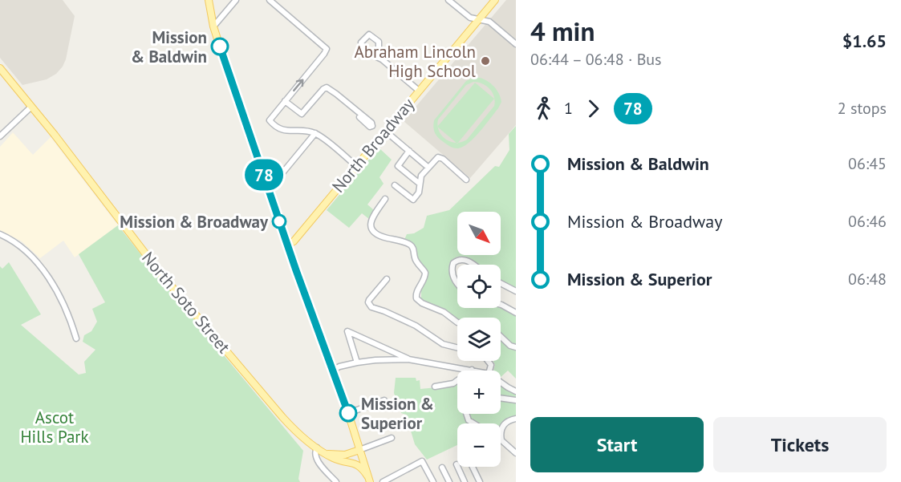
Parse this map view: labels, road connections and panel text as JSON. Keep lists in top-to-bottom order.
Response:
{
  "streets": {
    "main road": ["North Broadway", "North Soto Street"]
  },
  "parks": ["Ascot Hills Park"],
  "places": [
    "Mission & Baldwin",
    "Abraham Lincoln High School",
    "Mission & Broadway",
    "Mission & Superior"
  ],
  "lines": ["bus line 78"],
  "north": "bottom right",
  "page": {
    "on_map": "78",
    "heading": ["4 min", "06:44 – 06:48 · Bus", "$1.65"],
    "legs": ["1", "78", "2 stops"],
    "list": [
      {
        "name": "Mission & Baldwin",
        "value": "06:45"
      },
      {
        "name": "Mission & Broadway",
        "value": "06:46"
      },
      {
        "name": "Mission & Superior",
        "value": "06:48"
      }
    ],
    "map_buttons": ["+", "−"],
    "buttons": ["Start", "Tickets"]
  }
}
